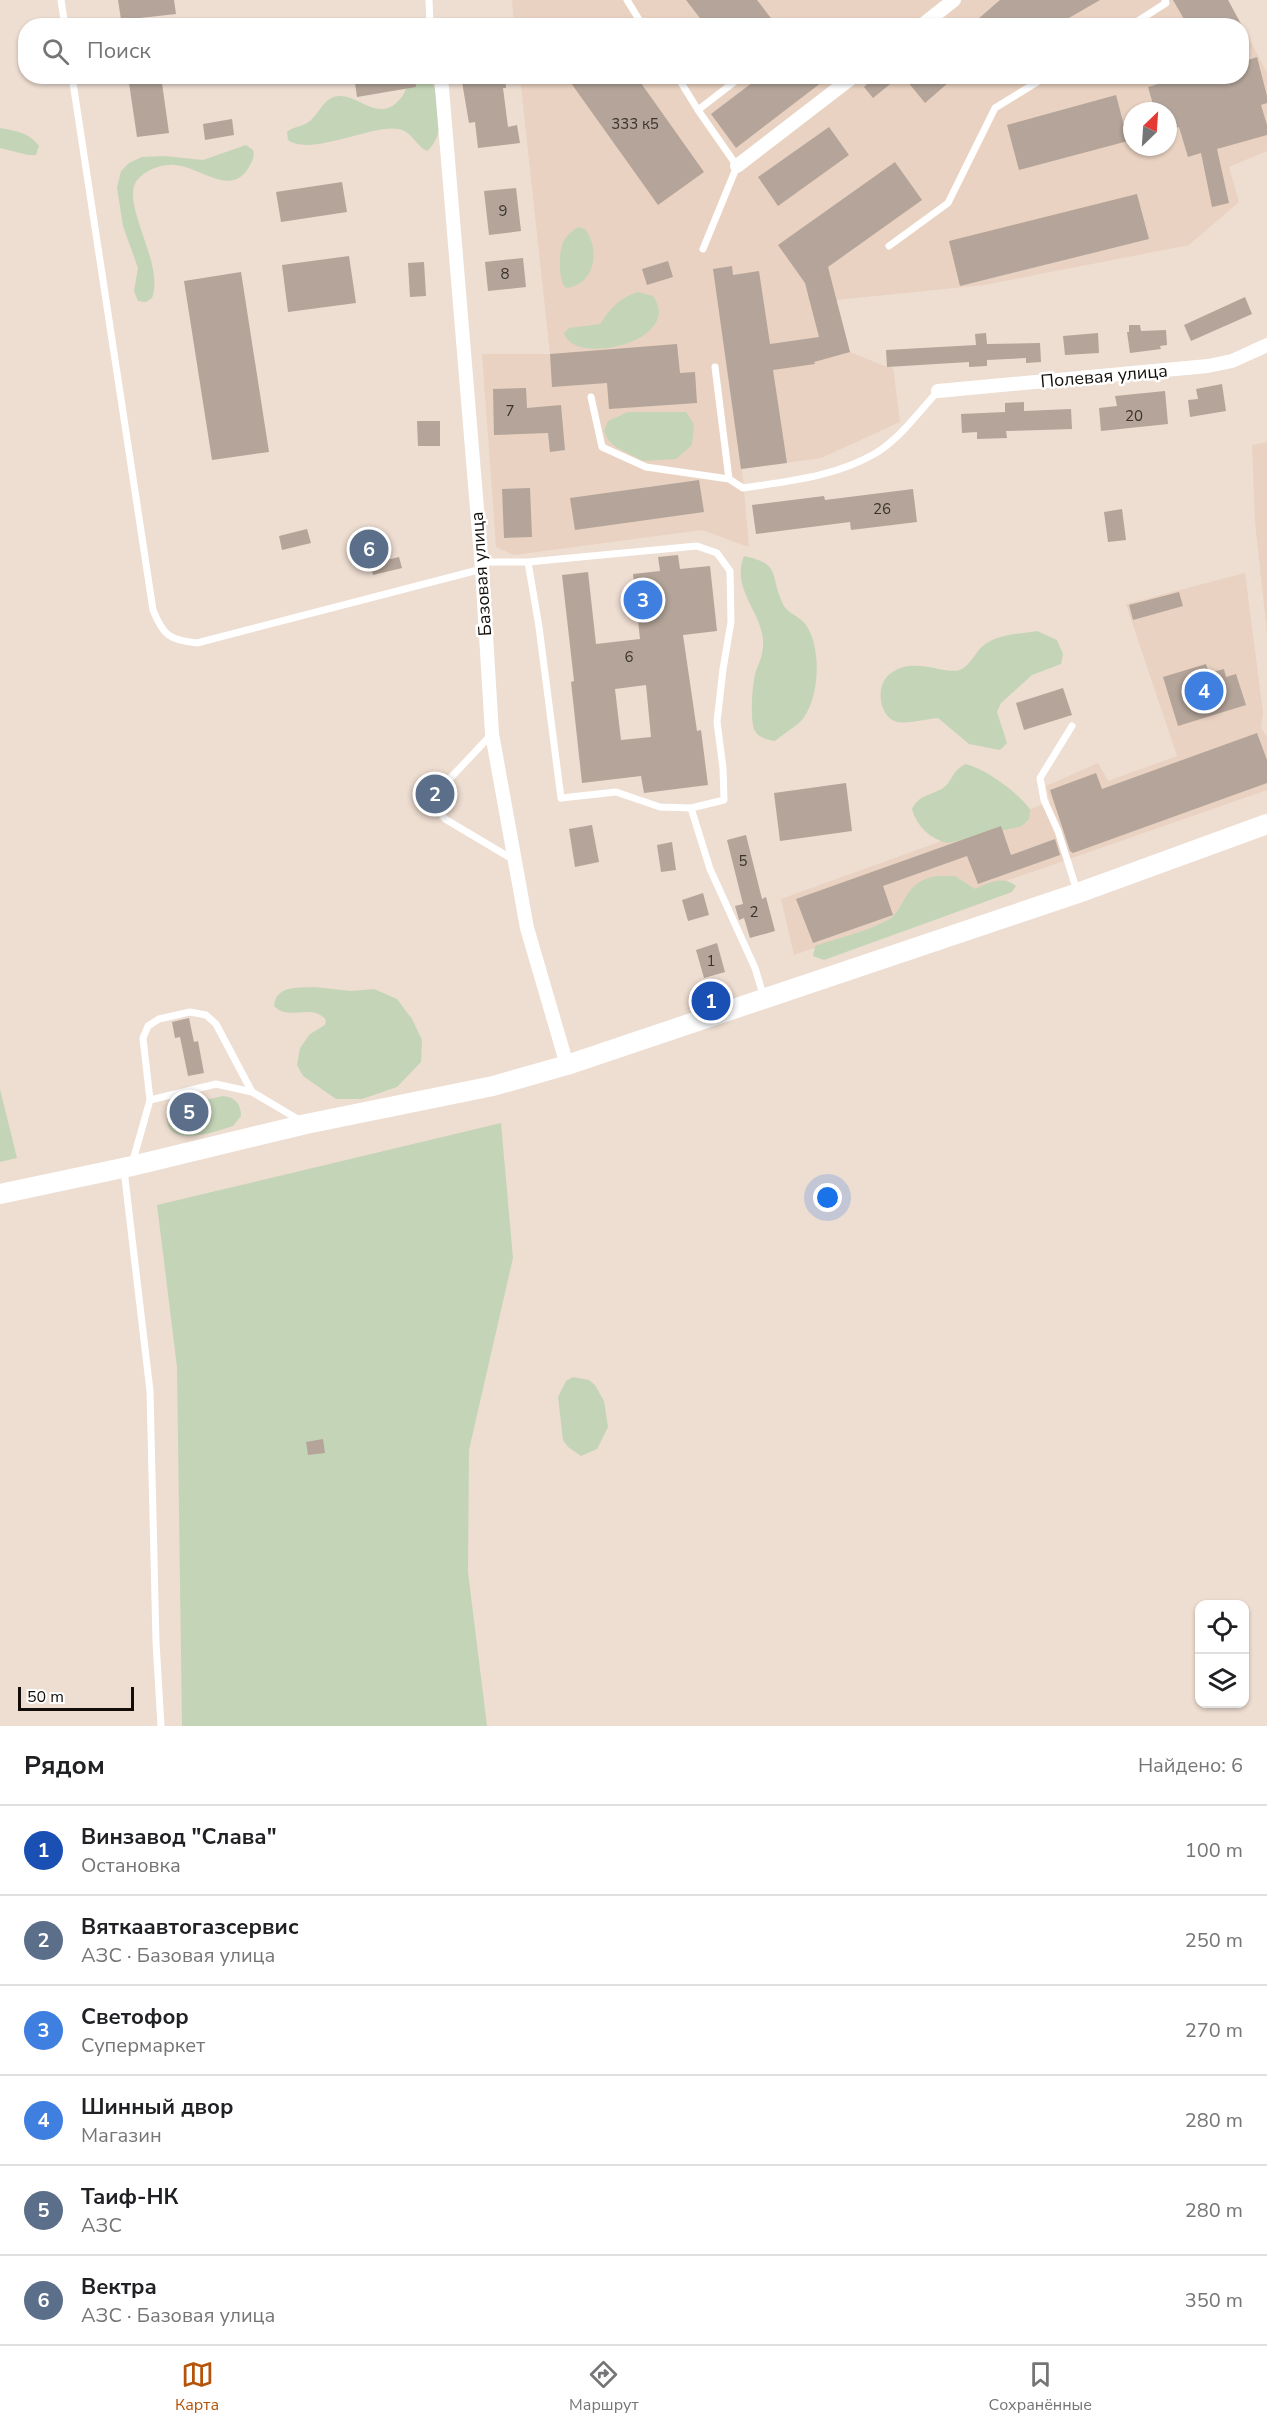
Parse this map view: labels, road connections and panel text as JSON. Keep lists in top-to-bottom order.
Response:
{
  "streets": {
    "street": ["Полевая улица", "Базовая улица"]
  },
  "house_numbers": [
    "333 к5",
    "9",
    "8",
    "7",
    "20",
    "26",
    "6",
    "5",
    "2",
    "1"
  ],
  "scale_bar": "50 m",
  "north": "top right",
  "page": {
    "search": "Поиск",
    "pins": [
      "6",
      "3",
      "4",
      "2",
      "1",
      "5"
    ],
    "scale": "50 m",
    "heading": ["Рядом", "Найдено: 6"],
    "list": [
      {
        "mark": "1",
        "name": "Винзавод \"Слава\"",
        "note": "Остановка",
        "value": "100 m"
      },
      {
        "mark": "2",
        "name": "Вяткаавтогазсервис",
        "note": "АЗС · Базовая улица",
        "value": "250 m"
      },
      {
        "mark": "3",
        "name": "Светофор",
        "note": "Супермаркет",
        "value": "270 m"
      },
      {
        "mark": "4",
        "name": "Шинный двор",
        "note": "Магазин",
        "value": "280 m"
      },
      {
        "mark": "5",
        "name": "Таиф-НК",
        "note": "АЗС",
        "value": "280 m"
      },
      {
        "mark": "6",
        "name": "Вектра",
        "note": "АЗС · Базовая улица",
        "value": "350 m"
      }
    ],
    "nav": ["Карта", "Маршрут", "Сохранённые"]
  }
}
